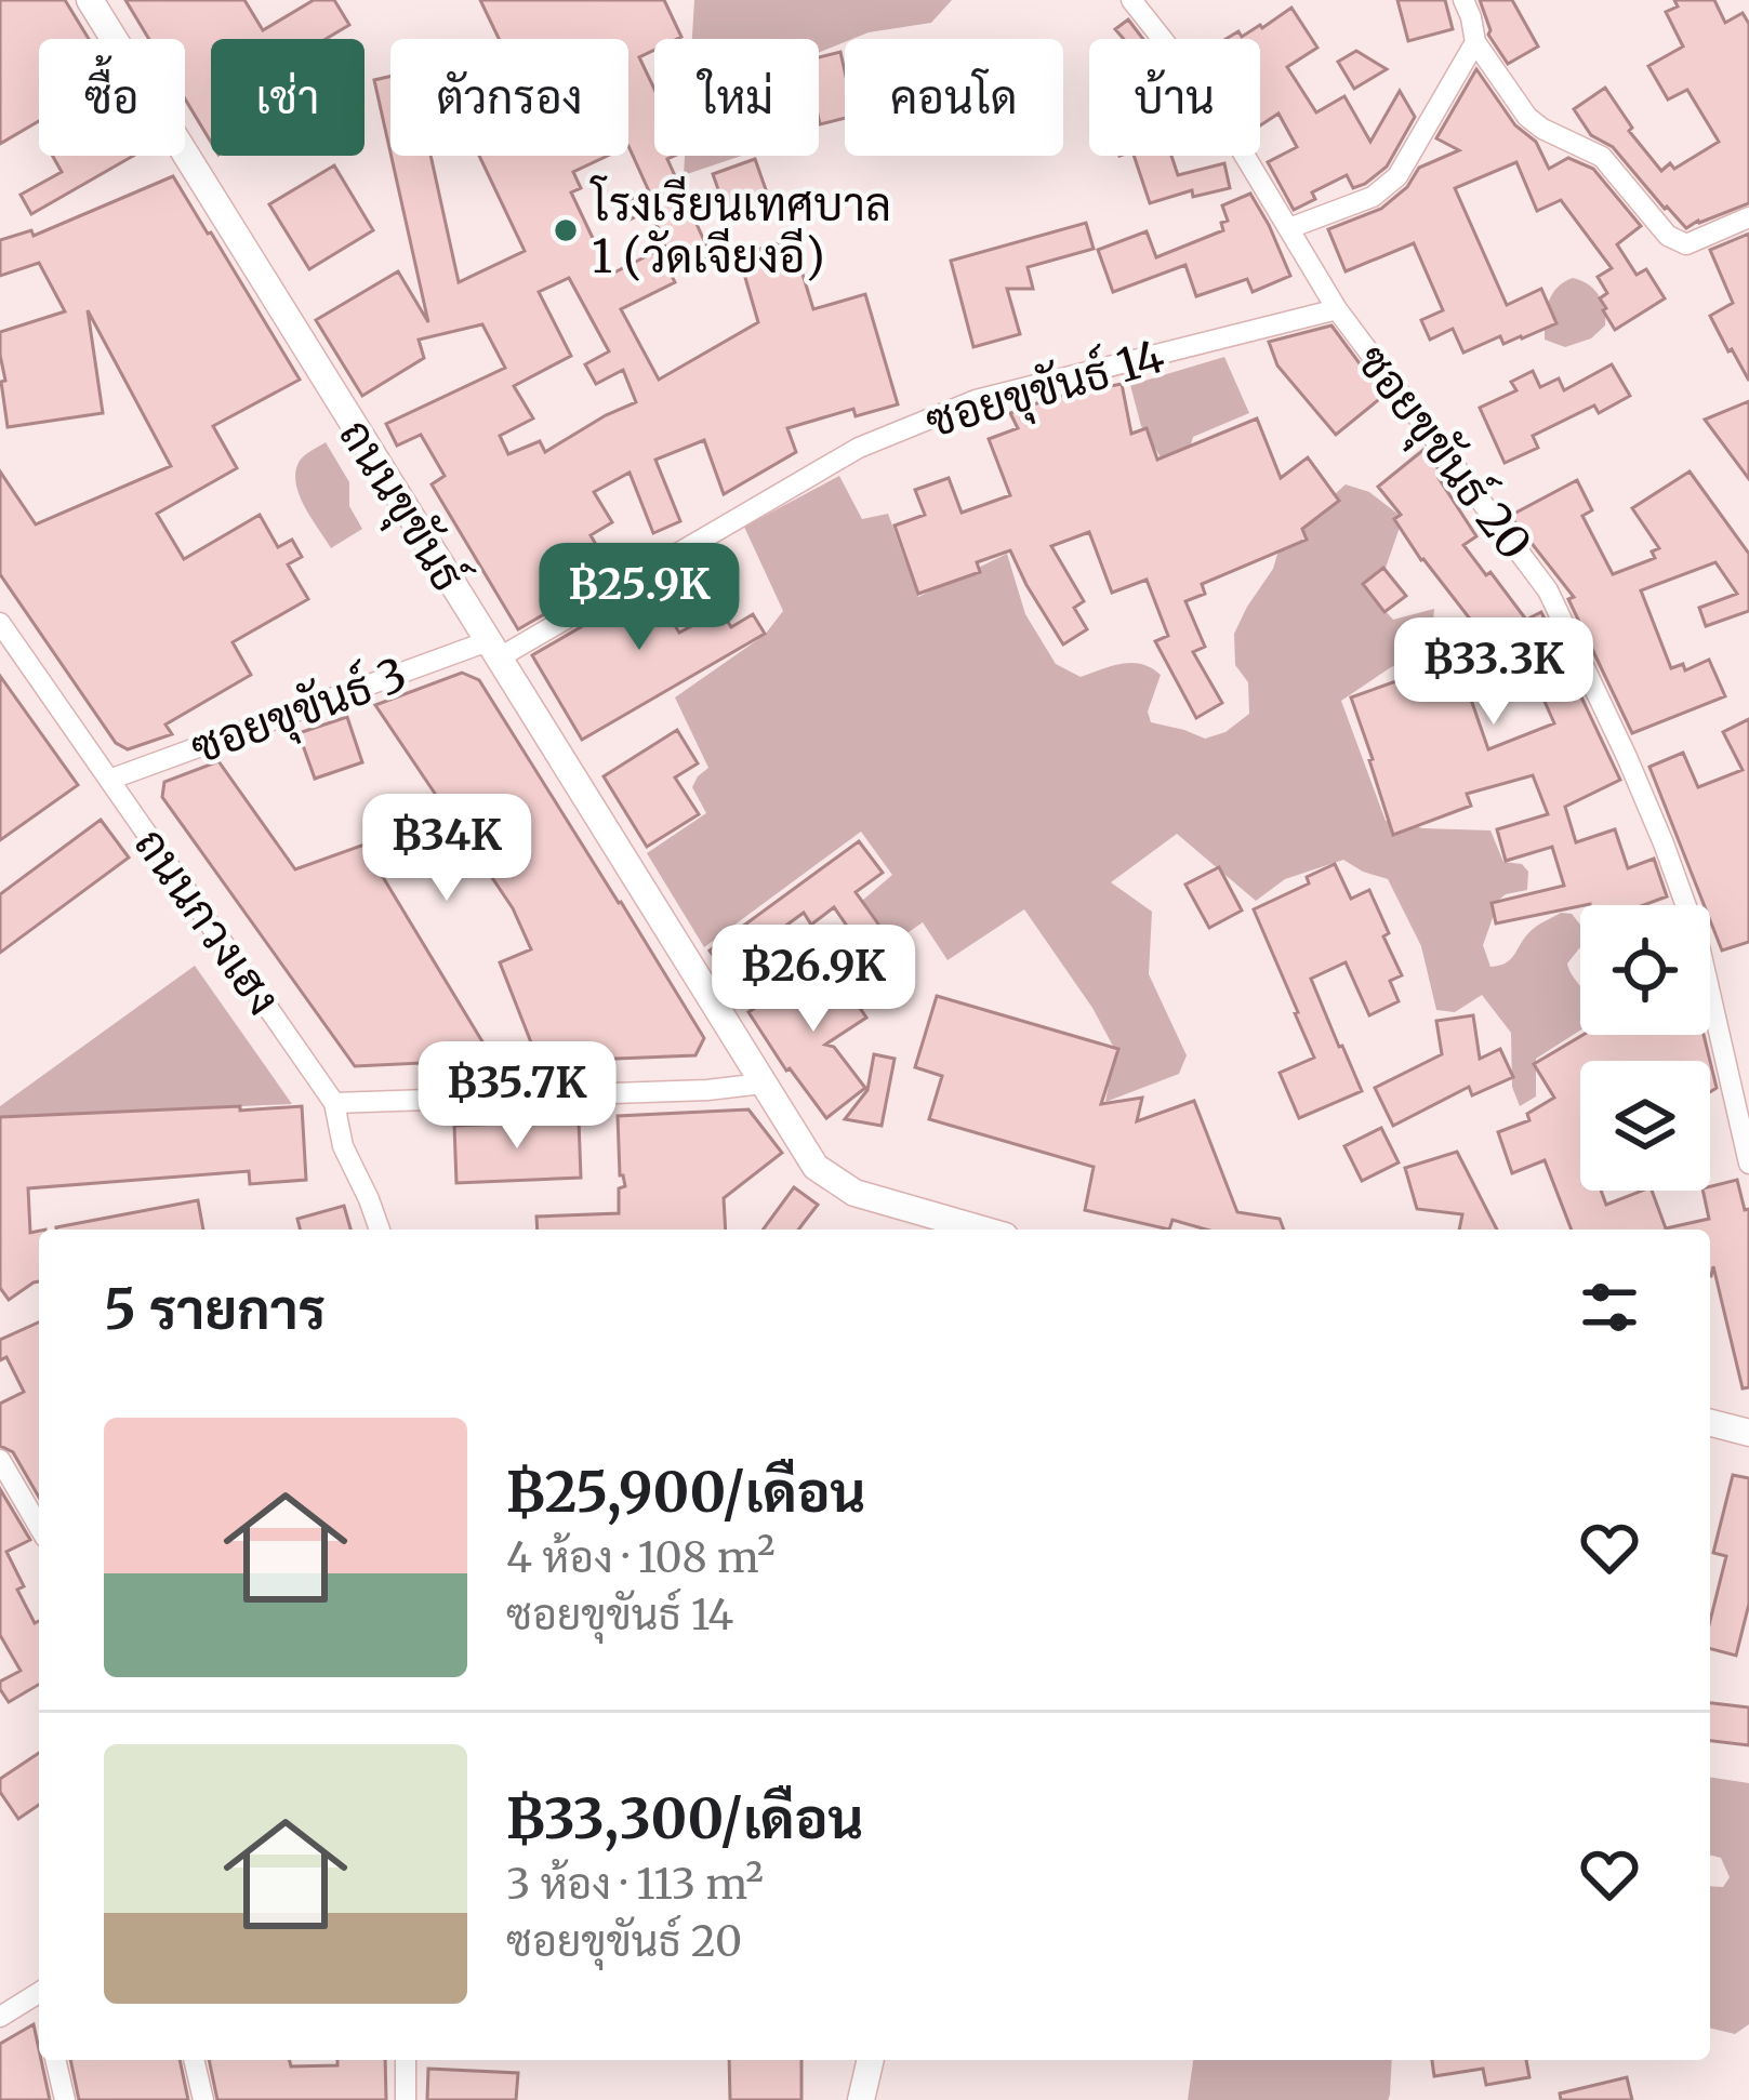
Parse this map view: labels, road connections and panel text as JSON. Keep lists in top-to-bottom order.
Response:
{
  "streets": {
    "main road": ["ถนนขุขันธ์"],
    "street": [
      "ซอยขุขันธ์ 14",
      "ซอยขุขันธ์ 20",
      "ซอยขุขันธ์ 3",
      "ถนนกวงเฮง"
    ]
  },
  "crossings": [
    ["ซอยขุขันธ์ 14", "ซอยขุขันธ์ 20"],
    ["ซอยขุขันธ์ 14", "ถนนขุขันธ์"],
    ["ซอยขุขันธ์ 14", "ซอยขุขันธ์ 3"],
    ["ถนนขุขันธ์", "ซอยขุขันธ์ 3"],
    ["ซอยขุขันธ์ 3", "ถนนกวงเฮง"]
  ],
  "places": ["โรงเรียนเทศบาล 1 (วัดเจียงอี)"],
  "page": {
    "chip": [
      "ซื้อ",
      "เช่า",
      "ตัวกรอง",
      "ใหม่",
      "คอนโด",
      "บ้าน"
    ],
    "price": [
      "฿25.9K",
      "฿33.3K",
      "฿34K",
      "฿26.9K",
      "฿35.7K"
    ],
    "heading": "5 รายการ",
    "list": [
      {
        "name": "฿25,900/เดือน",
        "note": "4 ห้อง · 108 m² · ซอยขุขันธ์ 14"
      },
      {
        "name": "฿33,300/เดือน",
        "note": "3 ห้อง · 113 m² · ซอยขุขันธ์ 20"
      }
    ]
  }
}
